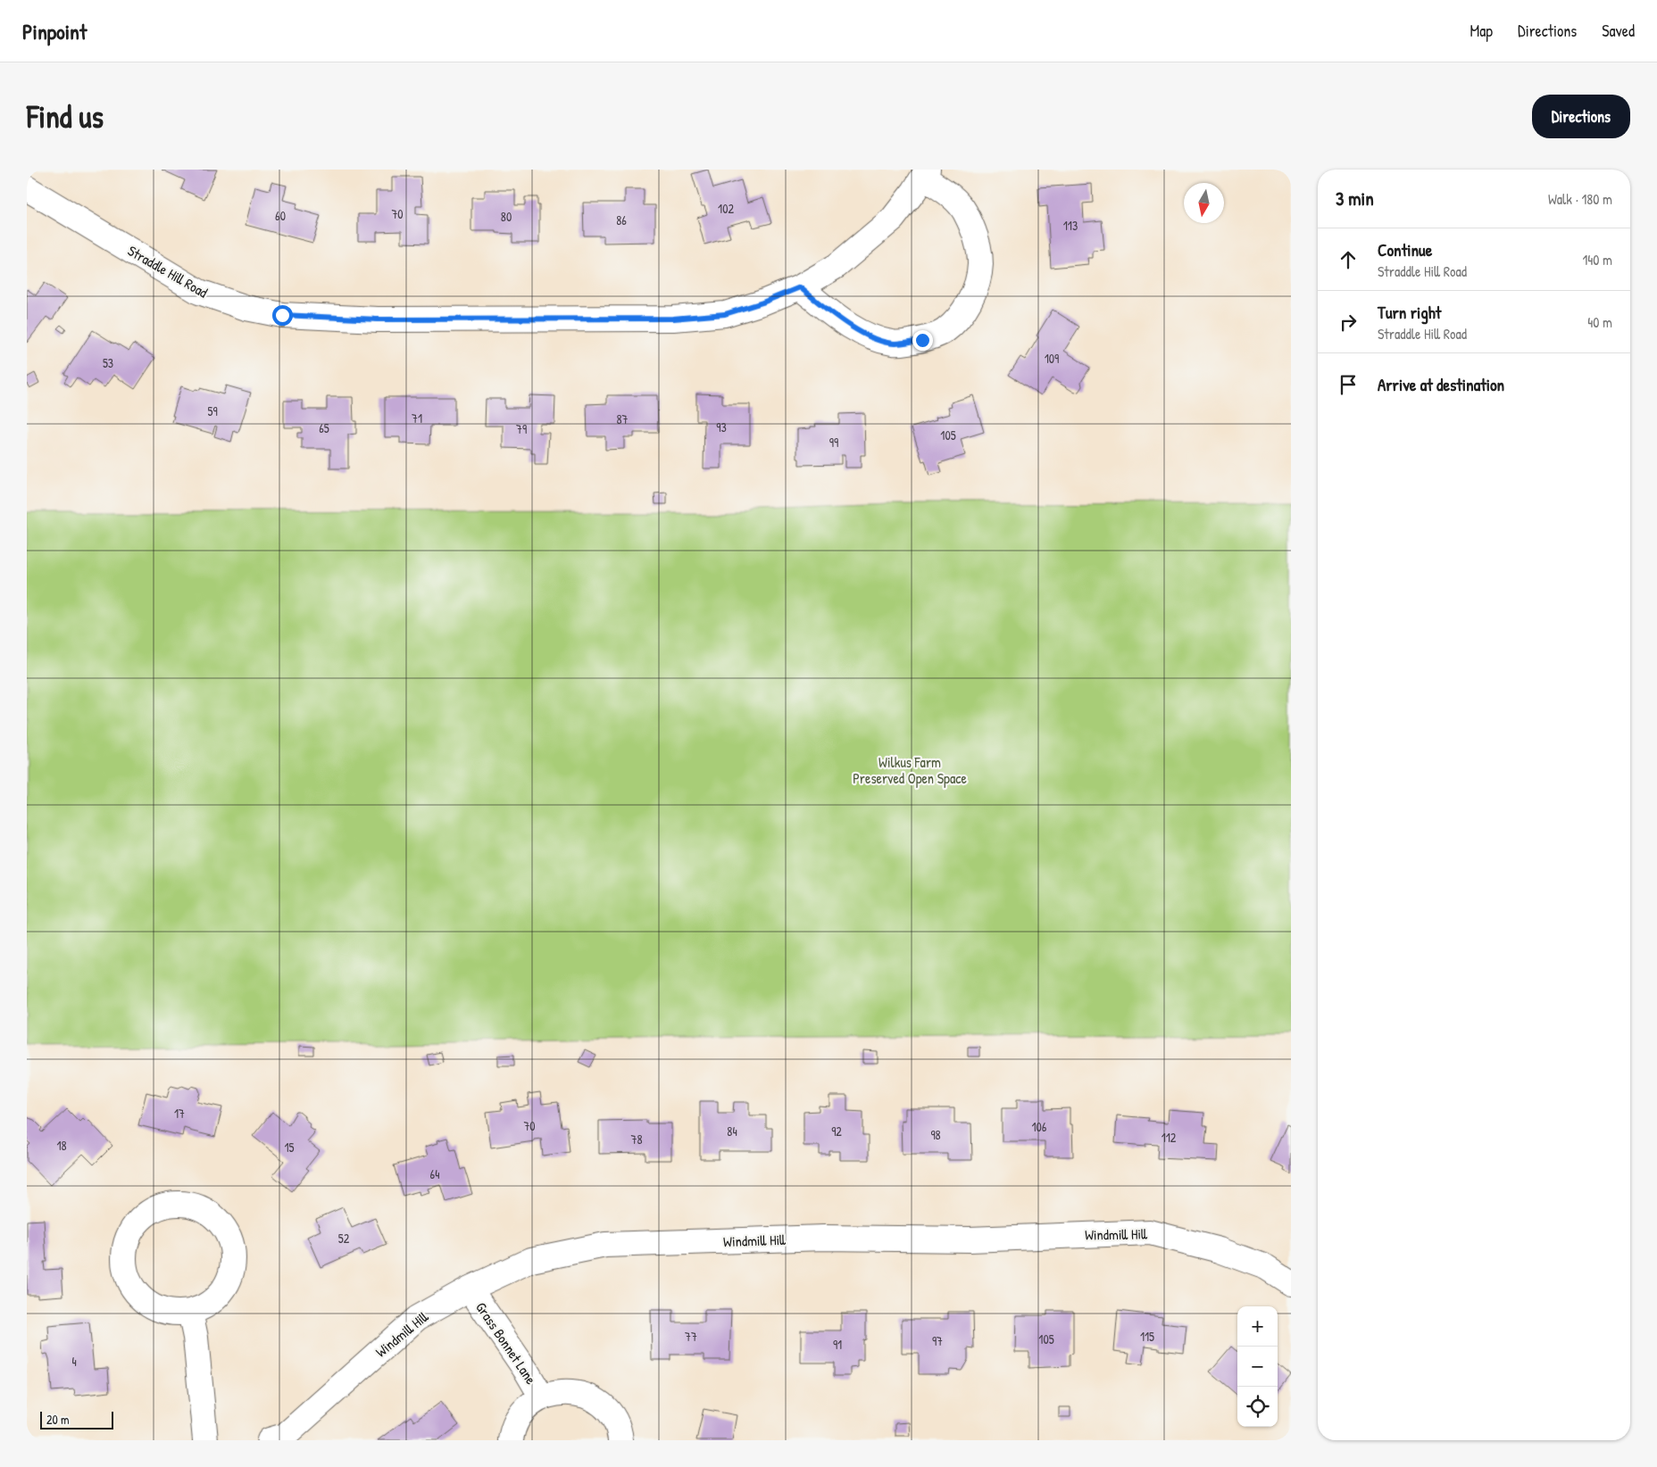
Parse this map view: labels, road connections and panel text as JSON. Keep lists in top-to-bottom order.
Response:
{
  "streets": {
    "street": ["Straddle Hill Road", "Windmill Hill", "Grass Bonnet Lane"]
  },
  "crossings": [
    ["Windmill Hill", "Grass Bonnet Lane"]
  ],
  "parks": ["Wilkus Farm Preserved Open Space"],
  "house_numbers": [
    "102",
    "70",
    "60",
    "80",
    "86",
    "113",
    "109",
    "53",
    "59",
    "71",
    "87",
    "93",
    "65",
    "79",
    "105",
    "99",
    "17",
    "70",
    "106",
    "84",
    "92",
    "98",
    "112",
    "78",
    "18",
    "15",
    "64",
    "52",
    "77",
    "115",
    "105",
    "97",
    "91",
    "4"
  ],
  "scale_bar": "20 m",
  "north": "bottom",
  "page": {
    "header": "Pinpoint",
    "nav": ["Map", "Directions", "Saved"],
    "buttons": "Directions",
    "title": "Find us",
    "heading": ["3 min", "Walk · 180 m"],
    "list": [
      ["Continue", "Straddle Hill Road", "140 m"],
      ["Turn right", "Straddle Hill Road", "40 m"],
      "Arrive at destination"
    ],
    "map_buttons": ["+", "−"],
    "scale": "20 m"
  }
}
